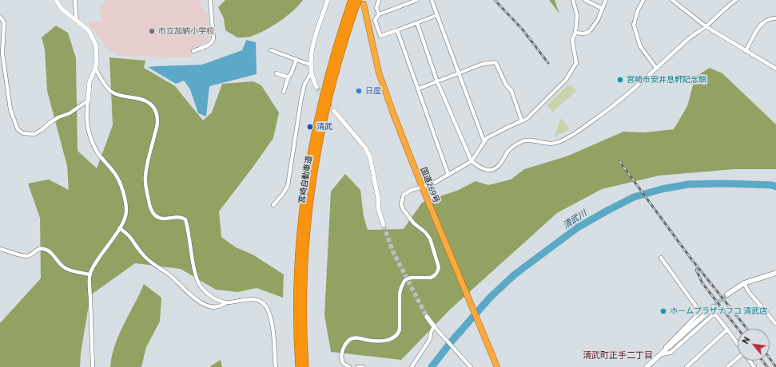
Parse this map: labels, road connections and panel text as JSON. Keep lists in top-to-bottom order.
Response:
{
  "streets": {
    "highway": ["宮崎自動車道", "国道269号"]
  },
  "crossings": [
    ["宮崎自動車道", "国道269号"]
  ],
  "districts": ["清武町正手二丁目"],
  "water": ["清武川"],
  "places": [
    "市立加納小学校",
    "宮崎市安井息軒記念館",
    "日産",
    "清武",
    "ホームプラザナフコ 清武店"
  ],
  "north": "top left"
}
